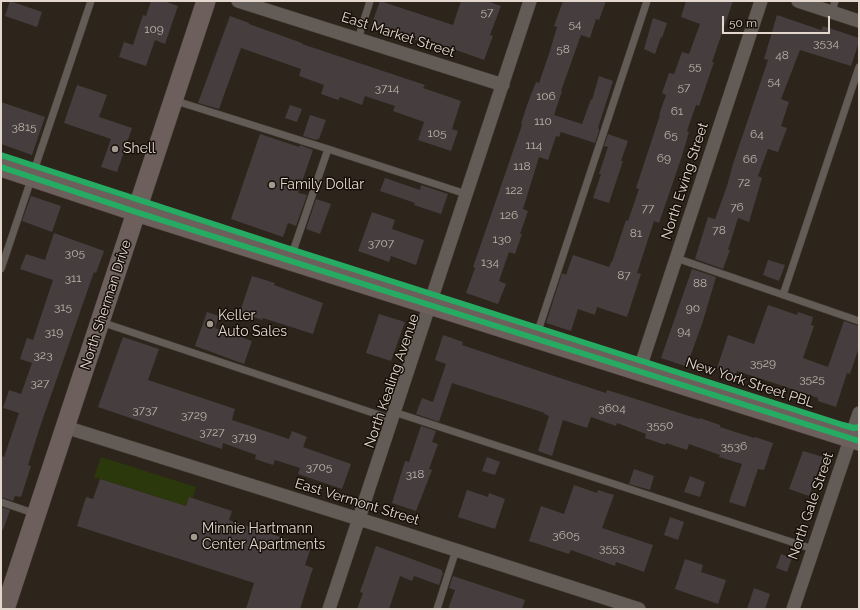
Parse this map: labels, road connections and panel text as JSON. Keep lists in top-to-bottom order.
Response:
{
  "streets": {
    "main road": ["North Sherman Drive"],
    "street": [
      "East Market Street",
      "North Ewing Street",
      "North Kealing Avenue",
      "East Vermont Street",
      "North Gale Street"
    ],
    "cycle path": ["New York Street PBL"]
  },
  "crossings": [
    ["East Market Street", "North Kealing Avenue"],
    ["North Sherman Drive", "East Vermont Street"],
    ["North Kealing Avenue", "East Vermont Street"]
  ],
  "places": [
    "Shell",
    "Family Dollar",
    "Keller Auto Sales",
    "Minnie Hartmann Center Apartments"
  ],
  "house_numbers": [
    "57",
    "54",
    "109",
    "3534",
    "58",
    "48",
    "55",
    "54",
    "57",
    "3714",
    "106",
    "61",
    "110",
    "3815",
    "105",
    "64",
    "65",
    "114",
    "69",
    "66",
    "118",
    "72",
    "122",
    "76",
    "77",
    "126",
    "78",
    "81",
    "130",
    "3707",
    "305",
    "134",
    "87",
    "311",
    "88",
    "315",
    "90",
    "94",
    "319",
    "323",
    "3529",
    "3525",
    "327",
    "3604",
    "3737",
    "3729",
    "3550",
    "3727",
    "3719",
    "3536",
    "3705",
    "318",
    "3605",
    "3553"
  ],
  "scale_bar": "50 m"
}
